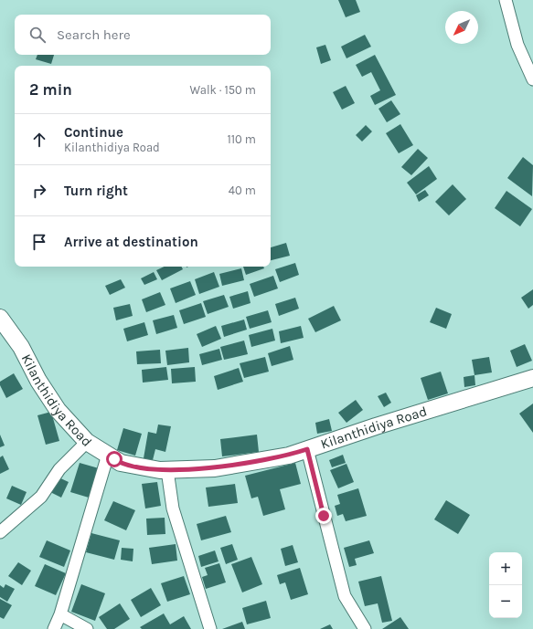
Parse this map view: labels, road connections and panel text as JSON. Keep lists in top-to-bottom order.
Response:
{
  "streets": {
    "street": ["Kilanthidiya Road"]
  },
  "north": "bottom left",
  "page": {
    "search": "Search here",
    "heading": ["2 min", "Walk · 150 m"],
    "list": [
      ["Continue", "Kilanthidiya Road", "110 m"],
      ["Turn right", "40 m"],
      "Arrive at destination"
    ],
    "map_buttons": ["+", "−"]
  }
}
